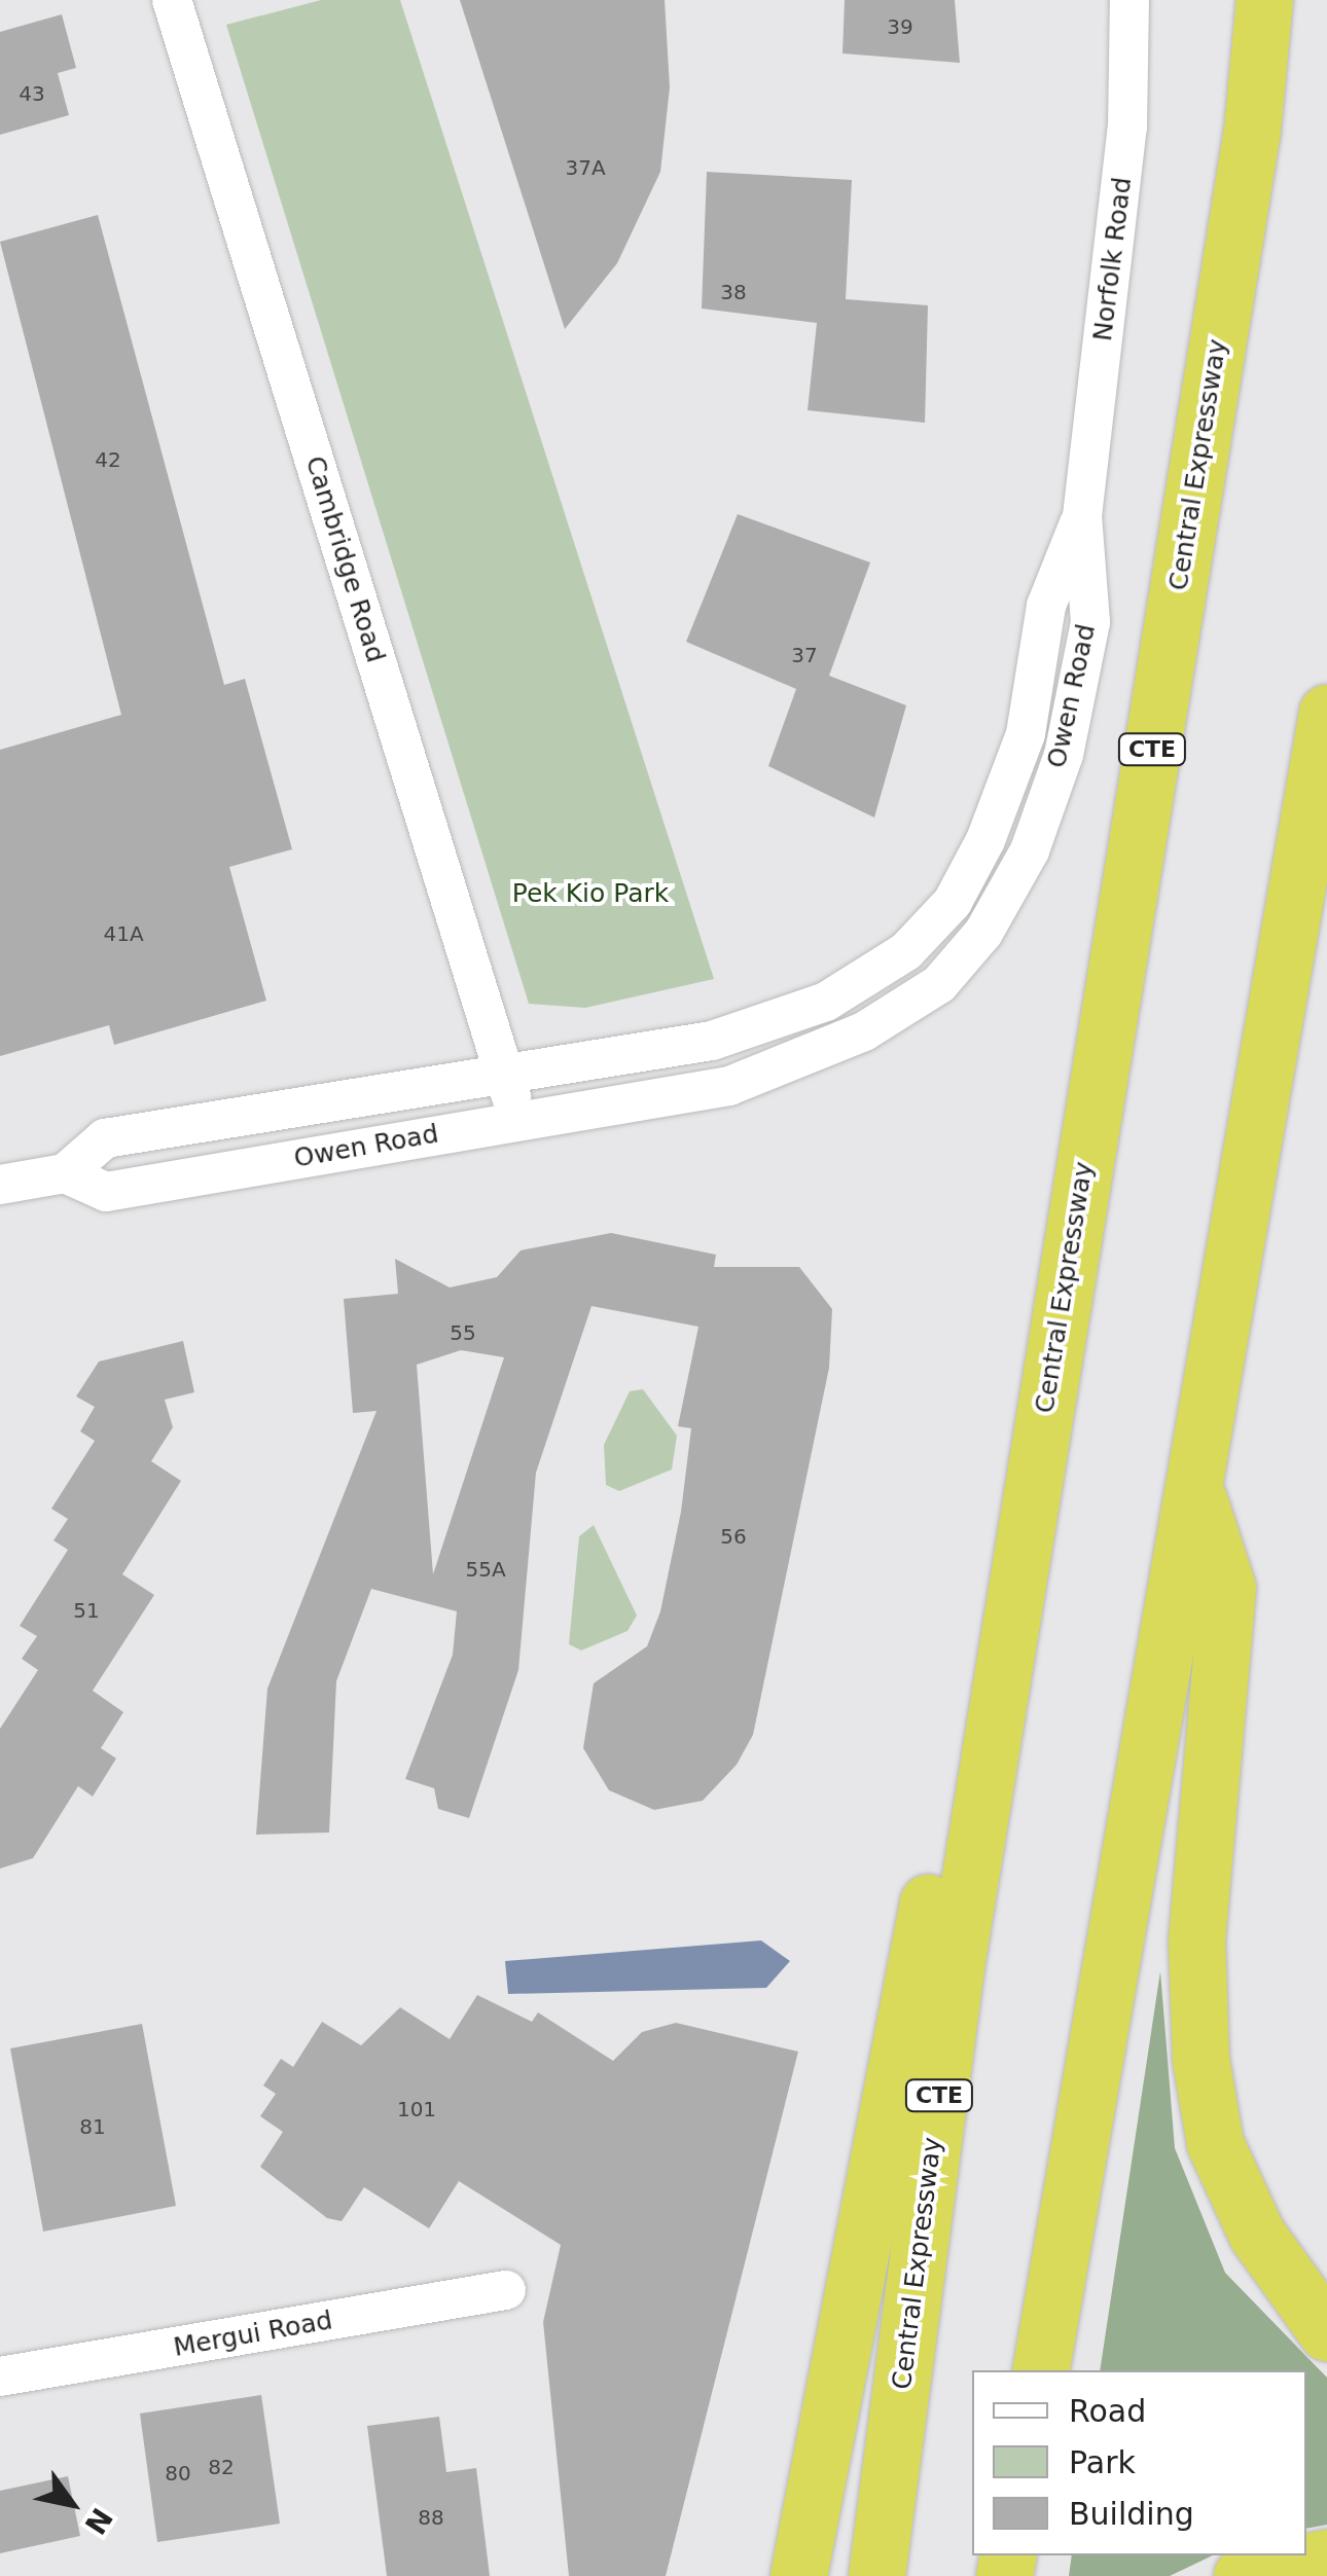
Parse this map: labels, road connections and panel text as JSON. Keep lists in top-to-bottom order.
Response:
{
  "streets": {
    "highway": ["Central Expressway", "CTE"],
    "street": [
      "Norfolk Road",
      "Cambridge Road",
      "Owen Road",
      "Mergui Road"
    ]
  },
  "crossings": [
    ["Norfolk Road", "Owen Road"],
    ["Cambridge Road", "Owen Road"]
  ],
  "parks": ["Pek Kio Park"],
  "house_numbers": [
    "39",
    "43",
    "37A",
    "38",
    "42",
    "37",
    "41A",
    "55",
    "56",
    "55A",
    "51",
    "101",
    "81",
    "82",
    "80",
    "88"
  ],
  "legend": ["Road", "Park", "Building"],
  "north": "bottom right"
}
